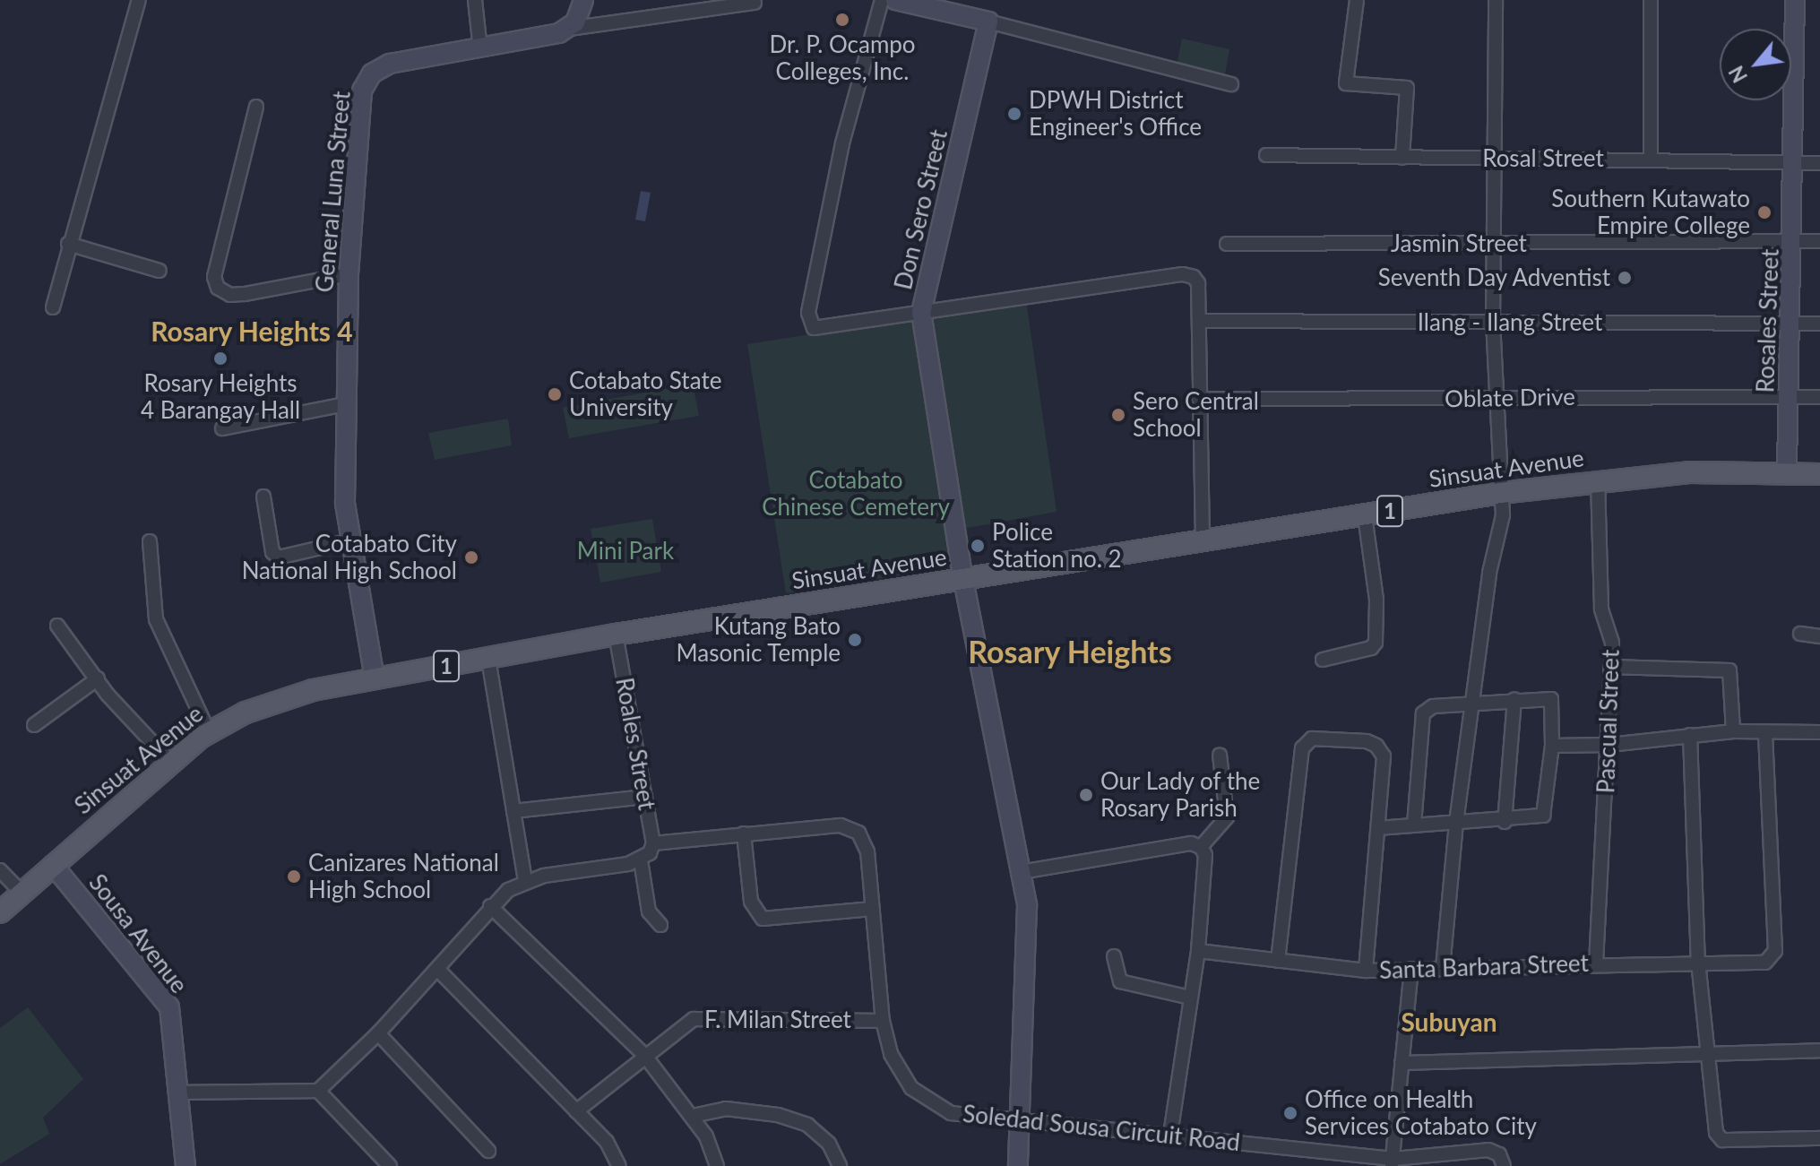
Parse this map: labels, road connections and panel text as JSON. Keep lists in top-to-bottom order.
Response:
{
  "streets": {
    "main road": [
      "General Luna Street",
      "Don Sero Street",
      "Rosales Street",
      "Sinsuat Avenue",
      "1",
      "Sousa Avenue"
    ],
    "street": [
      "Rosal Street",
      "Jasmin Street",
      "Ilang - Ilang Street",
      "Oblate Drive",
      "Pascual Street",
      "Roales Street",
      "Santa Barbara Street",
      "F. Milan Street",
      "Soledad Sousa Circuit Road"
    ]
  },
  "crossings": [
    ["Rosal Street", "Rosales Street"],
    ["General Luna Street", "Sinsuat Avenue"],
    ["Don Sero Street", "Sinsuat Avenue"],
    ["Don Sero Street", "Soledad Sousa Circuit Road"],
    ["Jasmin Street", "Rosales Street"],
    ["Rosales Street", "Ilang - Ilang Street"],
    ["Rosales Street", "Oblate Drive"],
    ["Rosales Street", "Sinsuat Avenue"],
    ["Sinsuat Avenue", "Pascual Street"],
    ["Sinsuat Avenue", "Roales Street"],
    ["Sinsuat Avenue", "Sousa Avenue"],
    ["Pascual Street", "Santa Barbara Street"],
    ["Roales Street", "Soledad Sousa Circuit Road"],
    ["F. Milan Street", "Soledad Sousa Circuit Road"]
  ],
  "districts": ["Rosary Heights 4", "Rosary Heights", "Subuyan"],
  "parks": ["Cotabato Chinese Cemetery", "Mini Park"],
  "places": [
    "Dr. P. Ocampo Colleges, Inc.",
    "DPWH District Engineer's Office",
    "Southern Kutawato Empire College",
    "Seventh Day Adventist",
    "Rosary Heights 4 Barangay Hall",
    "Cotabato State University",
    "Sero Central School",
    "Police Station no. 2",
    "Cotabato City National High School",
    "Kutang Bato Masonic Temple",
    "Our Lady of the Rosary Parish",
    "Canizares National High School",
    "Office on Health Services Cotabato City"
  ],
  "north": "bottom left"
}
